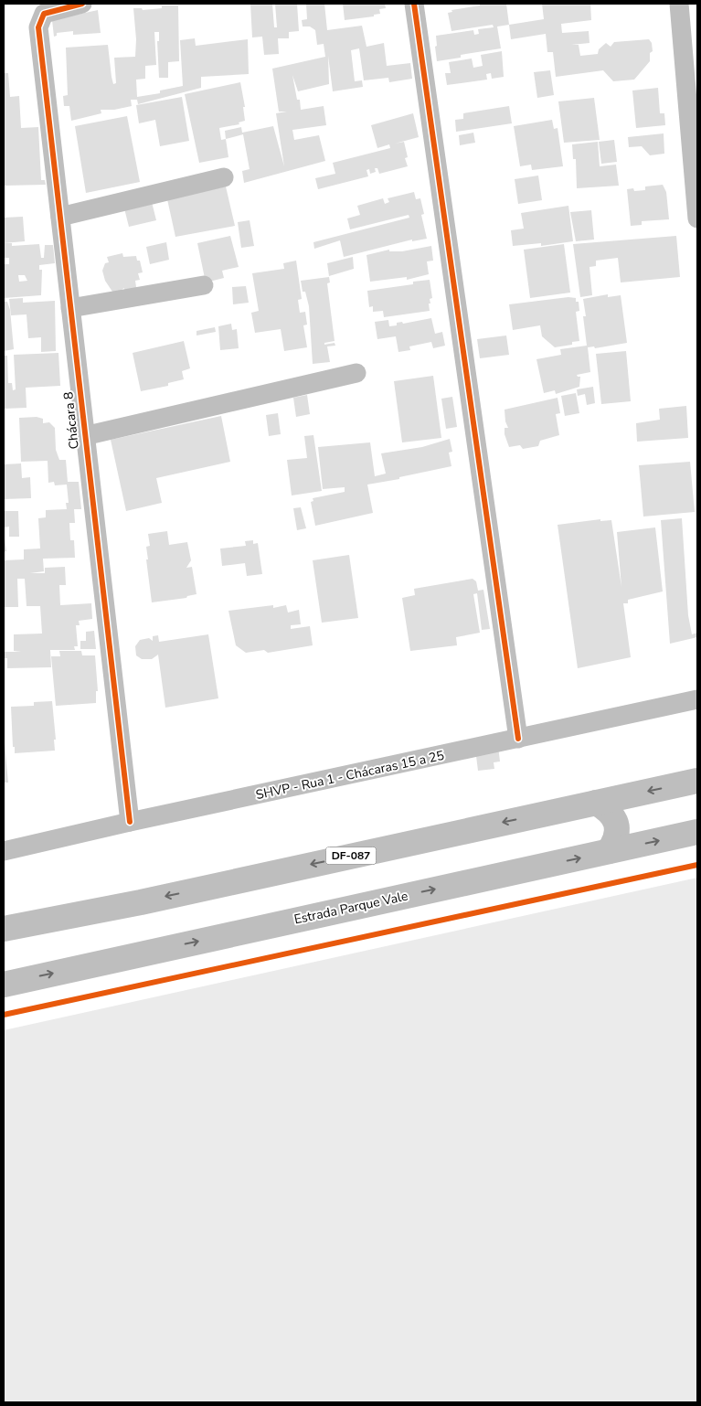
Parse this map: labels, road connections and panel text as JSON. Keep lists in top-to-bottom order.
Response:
{
  "streets": {
    "main road": ["DF-087", "Estrada Parque Vale"],
    "street": ["Chácara 8", "SHVP - Rua 1 - Chácaras 15 a 25"]
  },
  "crossings": [
    ["Chácara 8", "SHVP - Rua 1 - Chácaras 15 a 25"]
  ]
}
